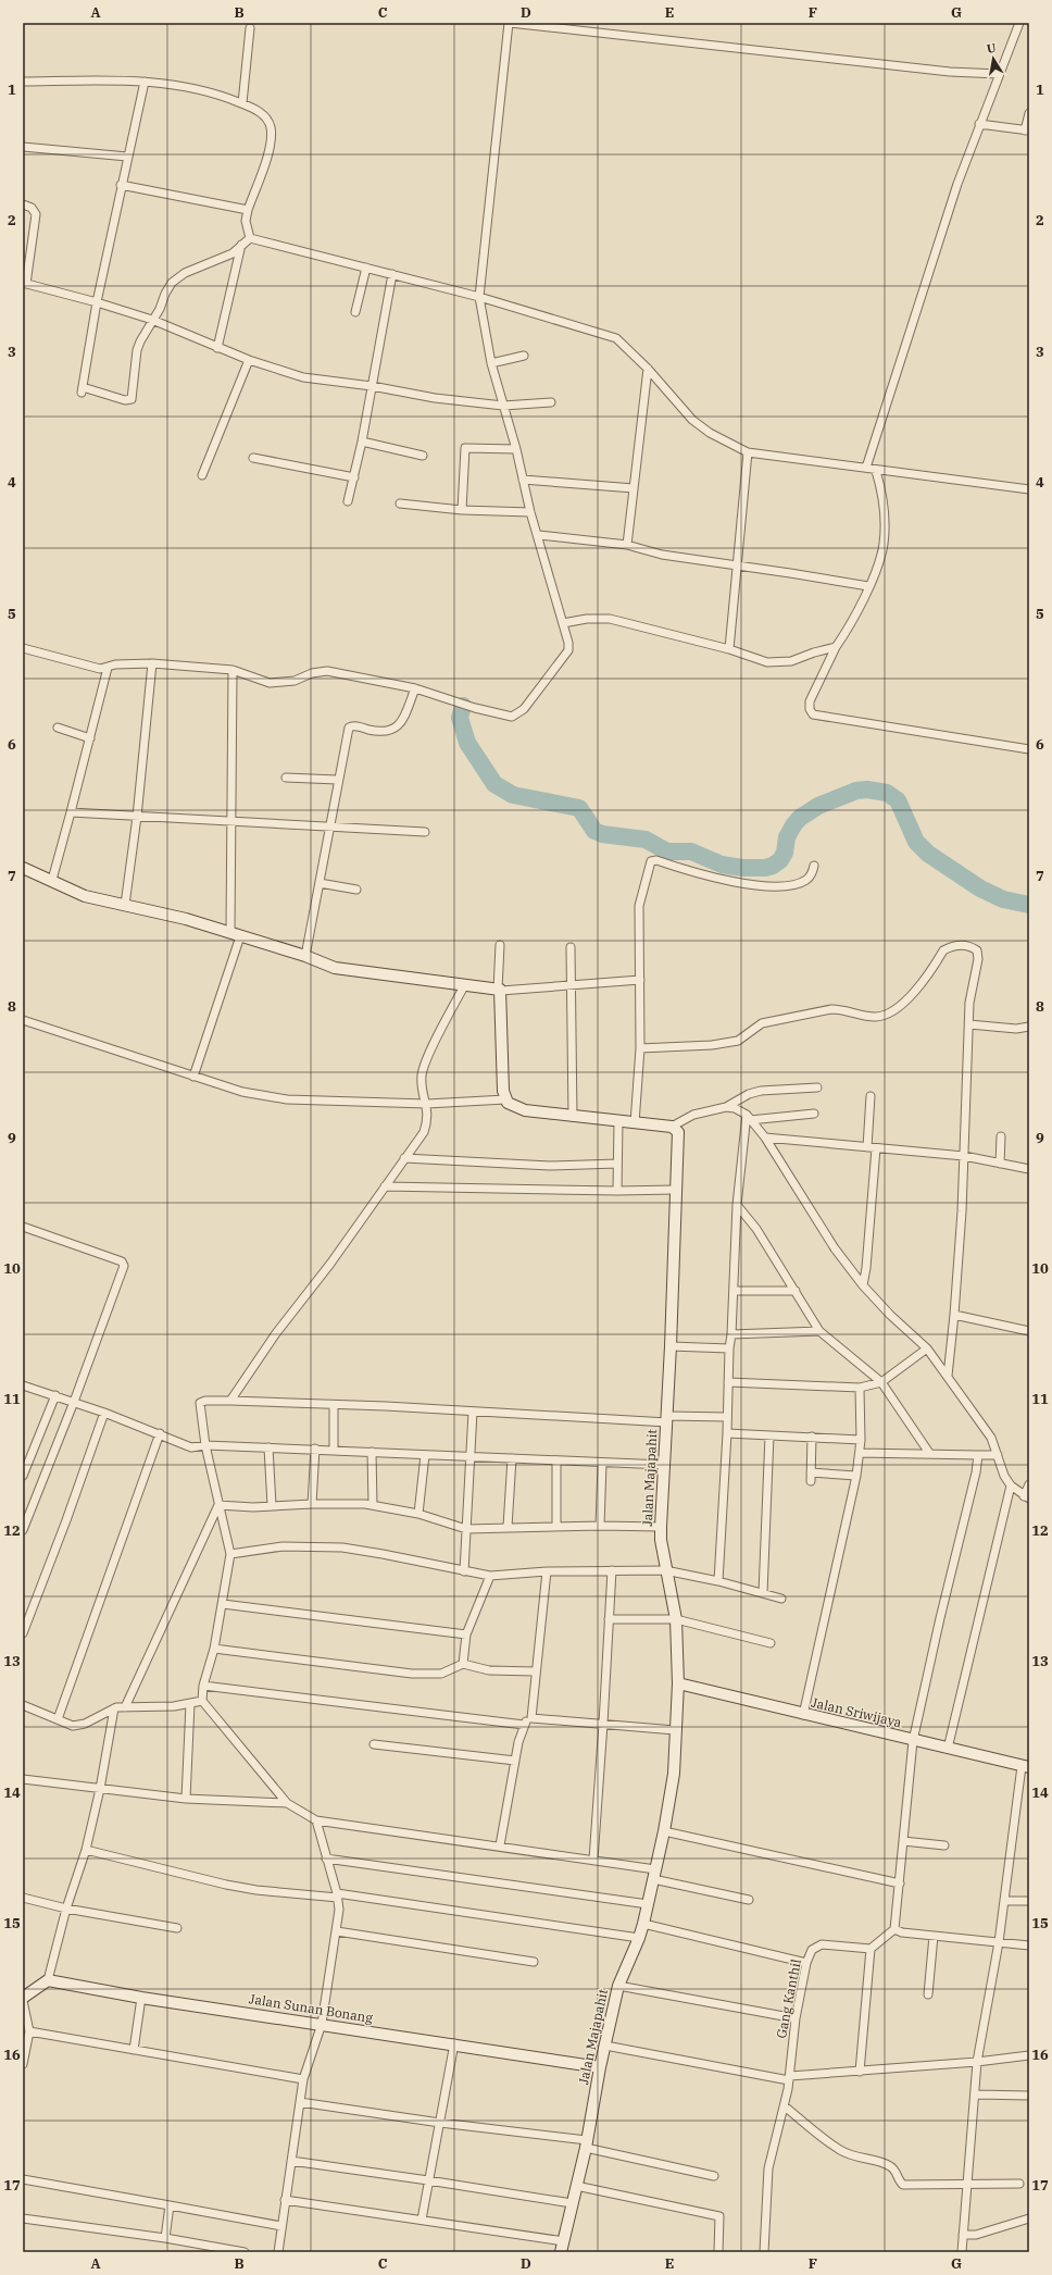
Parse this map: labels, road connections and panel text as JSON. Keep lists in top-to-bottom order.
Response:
{
  "streets": {
    "street": [
      "Jalan Majapahit",
      "Jalan Sriwijaya",
      "Gang Kanthil",
      "Jalan Sunan Bonang"
    ]
  },
  "crossings": [
    ["Jalan Majapahit", "Jalan Sriwijaya"],
    ["Jalan Majapahit", "Jalan Sunan Bonang"]
  ],
  "north": "top",
  "grid": {
    "columns": [
      "A",
      "B",
      "C",
      "D",
      "E",
      "F",
      "G"
    ],
    "rows": [
      "1",
      "2",
      "3",
      "4",
      "5",
      "6",
      "7",
      "8",
      "9",
      "10",
      "11",
      "12",
      "13",
      "14",
      "15",
      "16",
      "17"
    ]
  }
}
